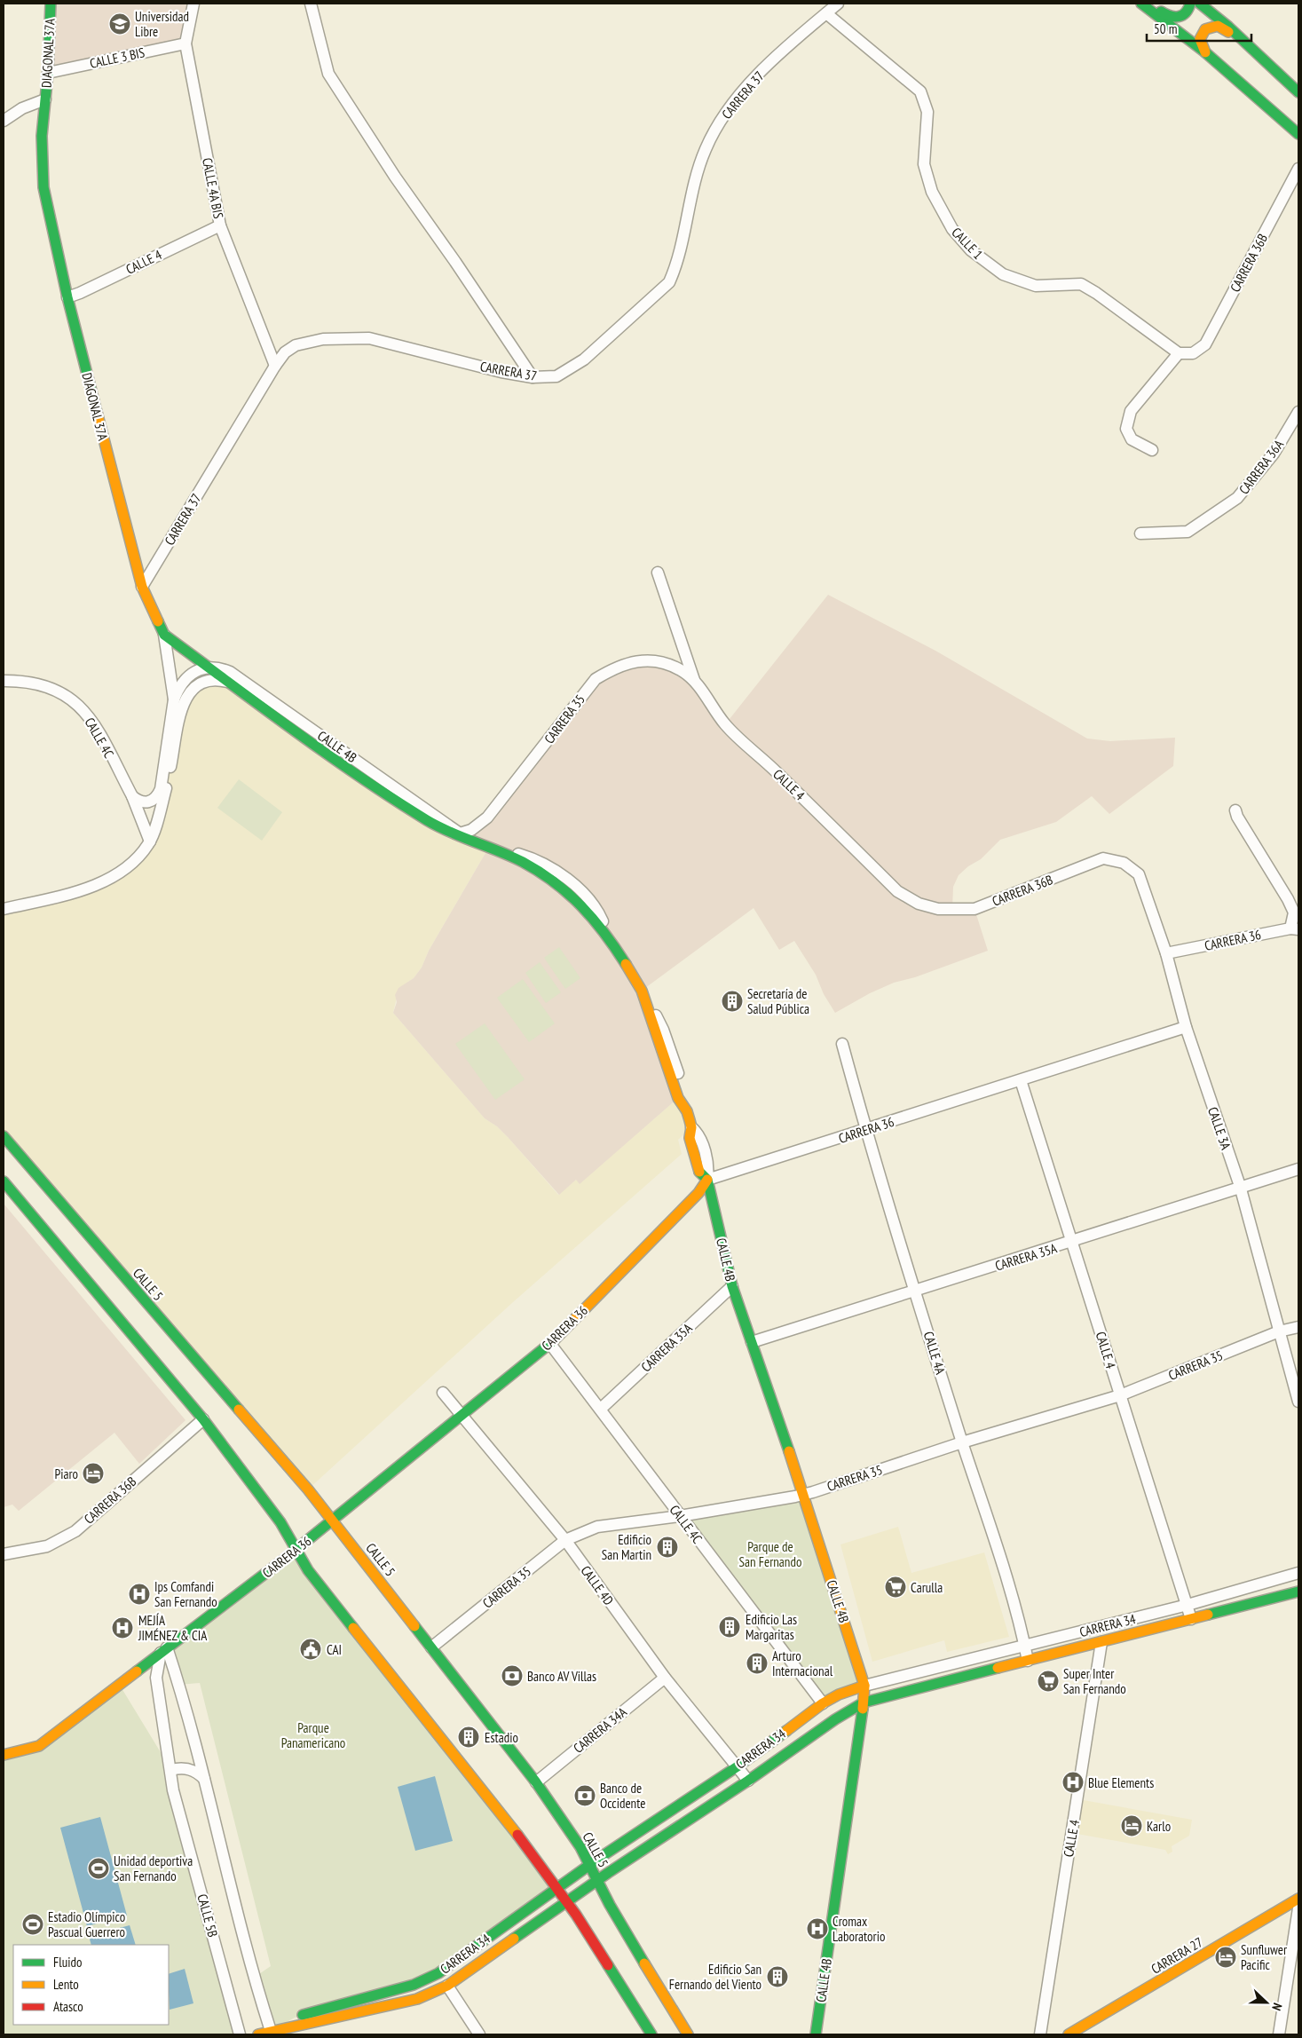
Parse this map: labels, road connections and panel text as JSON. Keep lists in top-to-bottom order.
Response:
{
  "streets": {
    "street": [
      "DIAGONAL 37A",
      "CALLE 3 BIS",
      "CARRERA 37",
      "CALLE 4A BIS",
      "CALLE 1",
      "CALLE 4",
      "CARRERA 36B",
      "CARRERA 36A",
      "CARRERA 35",
      "CALLE 4C",
      "CALLE 4B",
      "CARRERA 36",
      "CALLE 3A",
      "CARRERA 35A",
      "CALLE 5",
      "CALLE 4A",
      "CALLE 4D",
      "CARRERA 34",
      "CARRERA 34A",
      "CALLE 5B",
      "CARRERA 27"
    ]
  },
  "crossings": [
    ["DIAGONAL 37A", "CALLE 3 BIS"],
    ["DIAGONAL 37A", "CARRERA 37"],
    ["DIAGONAL 37A", "CALLE 4"],
    ["DIAGONAL 37A", "CALLE 4C"],
    ["DIAGONAL 37A", "CALLE 4B"],
    ["CALLE 3 BIS", "CALLE 4A BIS"],
    ["CARRERA 37", "CALLE 4A BIS"],
    ["CARRERA 37", "CALLE 1"],
    ["CALLE 4A BIS", "CALLE 4"],
    ["CALLE 1", "CARRERA 36B"],
    ["CALLE 4", "CARRERA 36B"],
    ["CALLE 4", "CARRERA 35"],
    ["CALLE 4", "CARRERA 36"],
    ["CALLE 4", "CARRERA 35A"],
    ["CALLE 4", "CARRERA 34"],
    ["CARRERA 36B", "CALLE 3A"],
    ["CARRERA 35", "CALLE 4C"],
    ["CARRERA 35", "CALLE 4B"],
    ["CARRERA 35", "CALLE 3A"],
    ["CARRERA 35", "CALLE 5"],
    ["CARRERA 35", "CALLE 4A"],
    ["CARRERA 35", "CALLE 4D"],
    ["CALLE 4C", "CARRERA 36"],
    ["CALLE 4C", "CARRERA 35A"],
    ["CALLE 4C", "CARRERA 34"],
    ["CALLE 4B", "CARRERA 36"],
    ["CALLE 4B", "CARRERA 35A"],
    ["CALLE 4B", "CARRERA 34"],
    ["CARRERA 36", "CALLE 3A"],
    ["CARRERA 36", "CALLE 5"],
    ["CARRERA 36", "CALLE 4A"],
    ["CARRERA 36", "CALLE 4D"],
    ["CARRERA 36", "CALLE 5B"],
    ["CALLE 3A", "CARRERA 35A"],
    ["CARRERA 35A", "CALLE 4A"],
    ["CALLE 5", "CARRERA 34"],
    ["CALLE 5", "CARRERA 34A"],
    ["CALLE 4A", "CARRERA 34"],
    ["CALLE 4D", "CARRERA 34"],
    ["CALLE 4D", "CARRERA 34A"]
  ],
  "parks": ["Parque de San Fernando", "Parque Panamericano"],
  "places": {
    "school or university": ["Universidad Libre"],
    "building": [
      "Secretaría de Salud Pública",
      "Edificio San Martin",
      "Edificio Las Margaritas",
      "Arturo Internacional",
      "Estadio",
      "Edificio San Fernando del Viento"
    ],
    "hotel": ["Piaro", "Karlo", "Sunfluwer Pacific"],
    "supermarket": ["Carulla", "Super Inter San Fernando"],
    "hospital": [
      "Ips Comfandi San Fernando",
      "MEJÍA JIMÉNEZ & CIA",
      "Blue Elements",
      "Cromax Laboratorio"
    ],
    "public building": ["CAI"],
    "bank": ["Banco AV Villas", "Banco de Occidente"],
    "sports": ["Unidad deportiva San Fernando", "Estadio Olímpico Pascual Guerrero"]
  },
  "legend": ["Fluido", "Lento", "Atasco"],
  "scale_bar": "50 m",
  "north": "right"
}
